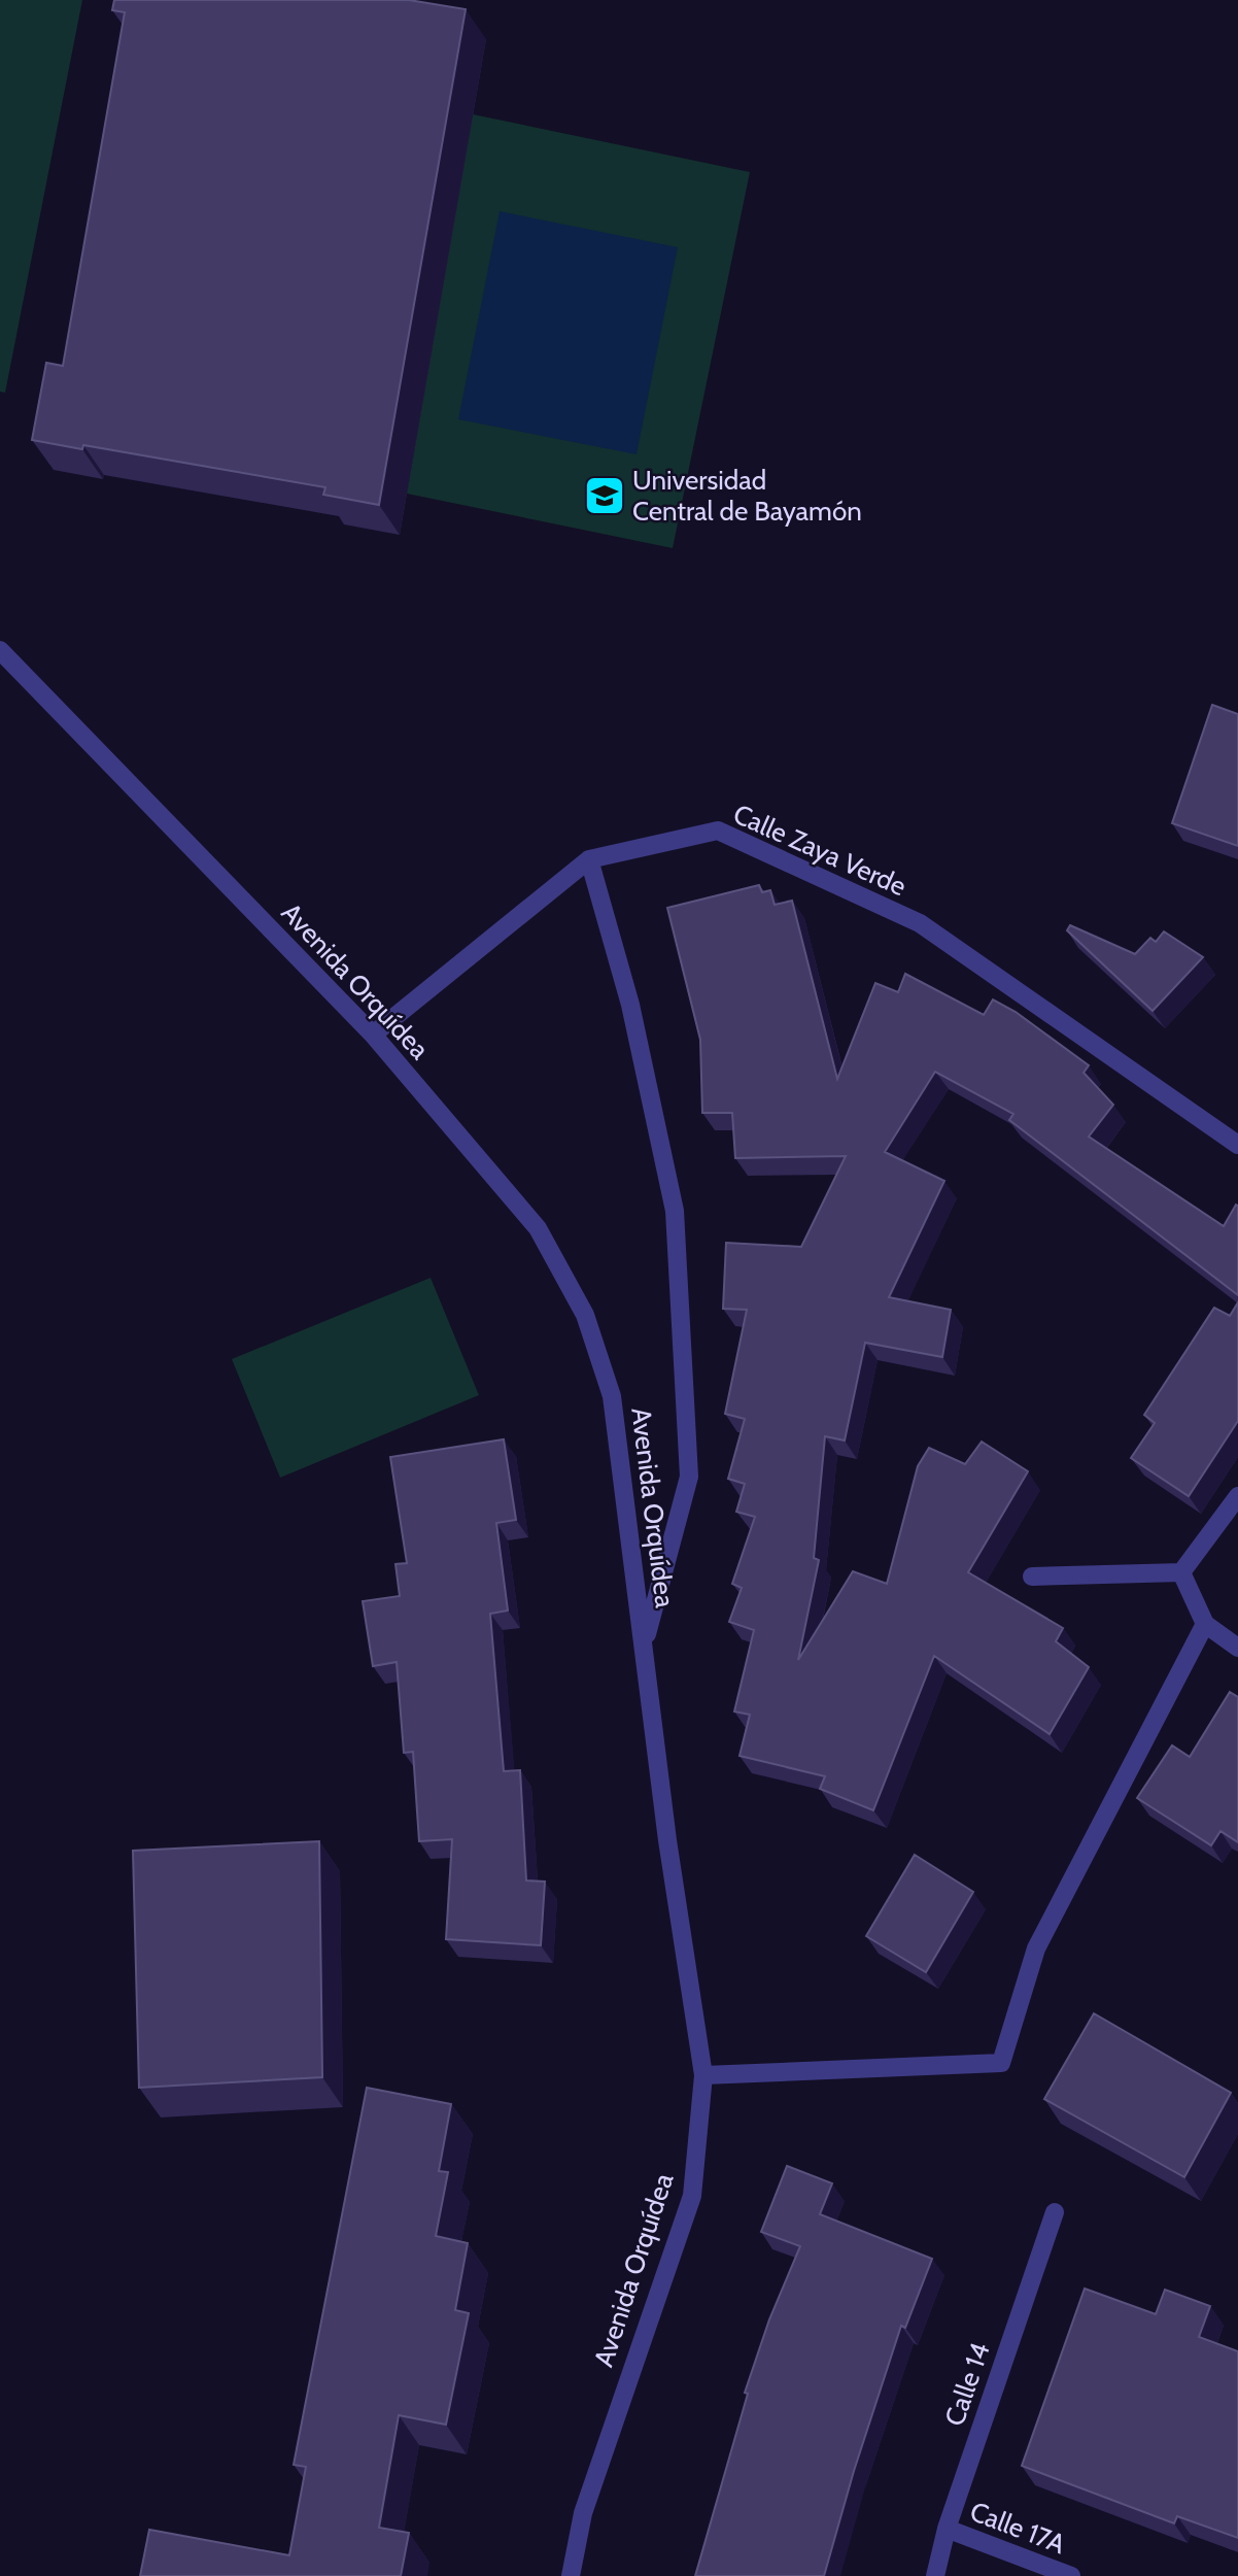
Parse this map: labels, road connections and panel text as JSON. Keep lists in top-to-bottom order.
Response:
{
  "streets": {
    "street": [
      "Calle Zaya Verde",
      "Avenida Orquídea",
      "Calle 14",
      "Calle 17A"
    ]
  },
  "crossings": [
    ["Calle Zaya Verde", "Avenida Orquídea"],
    ["Calle 14", "Calle 17A"]
  ],
  "places": {
    "school or university": ["Universidad Central de Bayamón"]
  }
}
